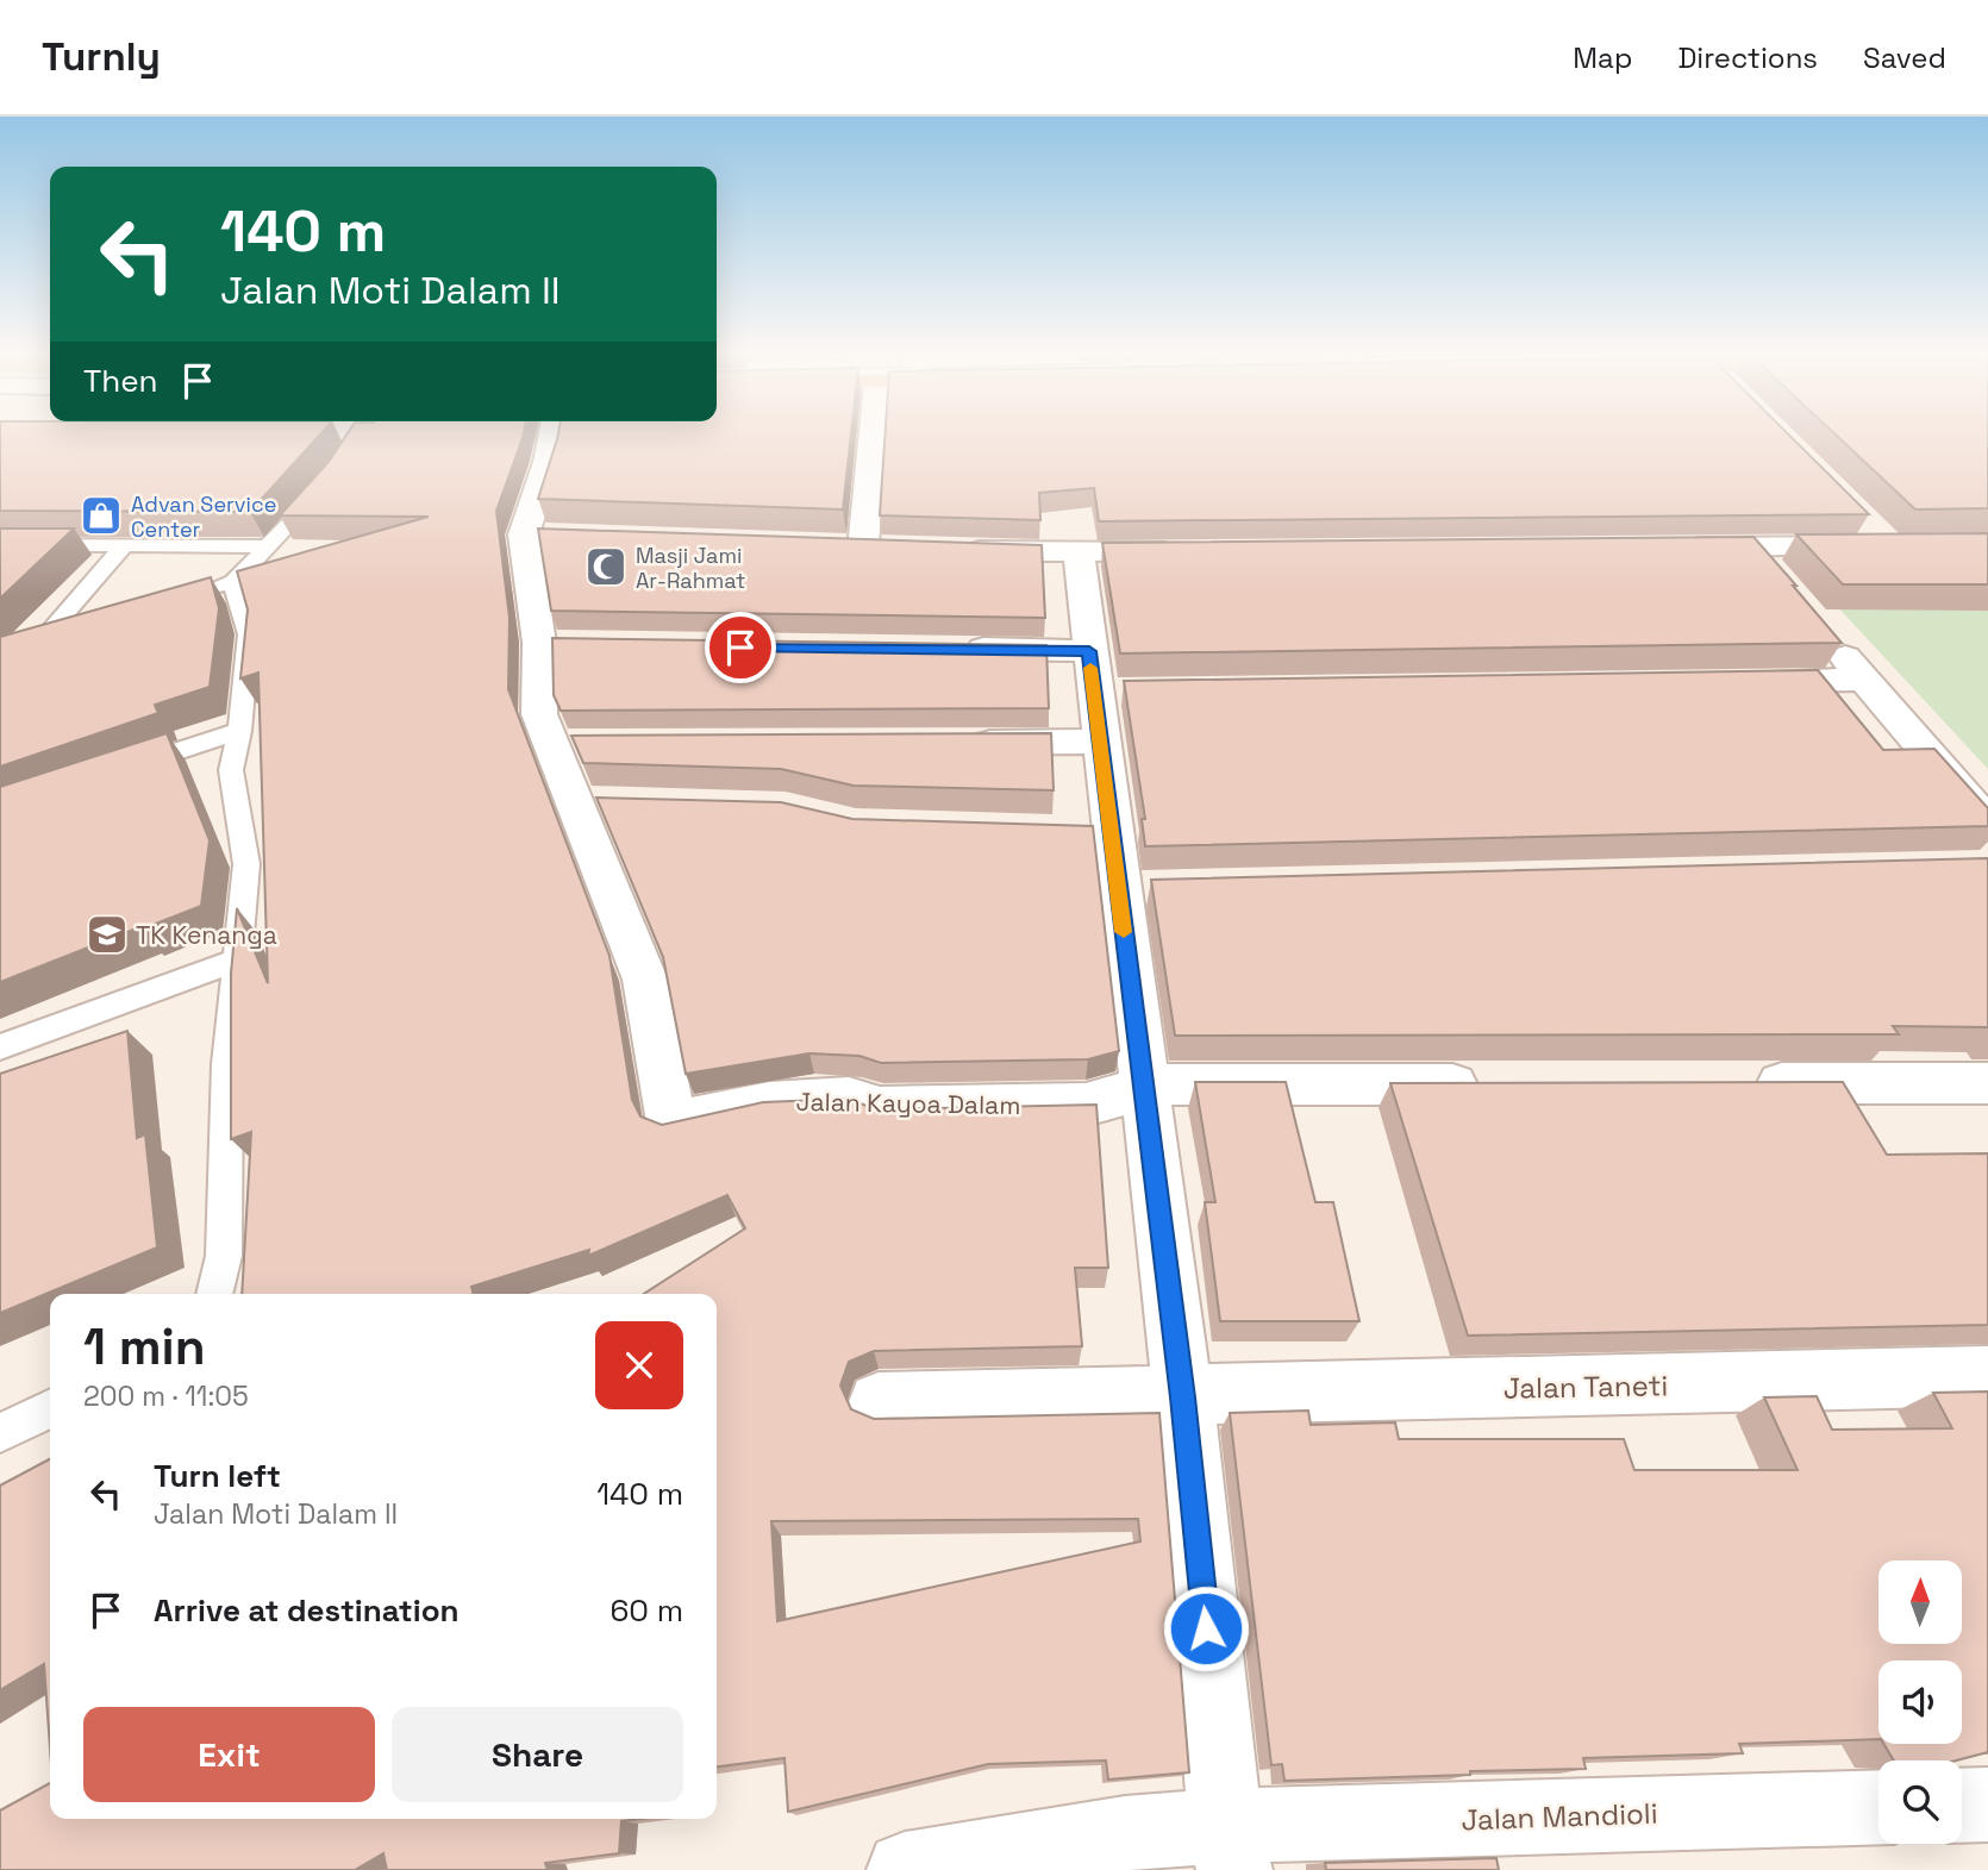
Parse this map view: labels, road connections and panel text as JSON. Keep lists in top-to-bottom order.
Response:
{
  "streets": {
    "street": ["Jalan Kayoa Dalam", "Jalan Taneti", "Jalan Mandioli"]
  },
  "places": {
    "shop": ["Advan Service Center"],
    "mosque": ["Masji Jami Ar-Rahmat"],
    "school or university": ["TK Kenanga"]
  },
  "north": "top",
  "page": {
    "header": "Turnly",
    "nav": ["Map", "Directions", "Saved"],
    "turn": ["140 m", "Jalan Moti Dalam II"],
    "then": "Then",
    "heading": ["1 min", "200 m · 11:05"],
    "list": [
      {
        "name": "Turn left",
        "note": "Jalan Moti Dalam II",
        "value": "140 m"
      },
      {
        "name": "Arrive at destination",
        "value": "60 m"
      }
    ],
    "buttons": ["Exit", "Share"]
  }
}
